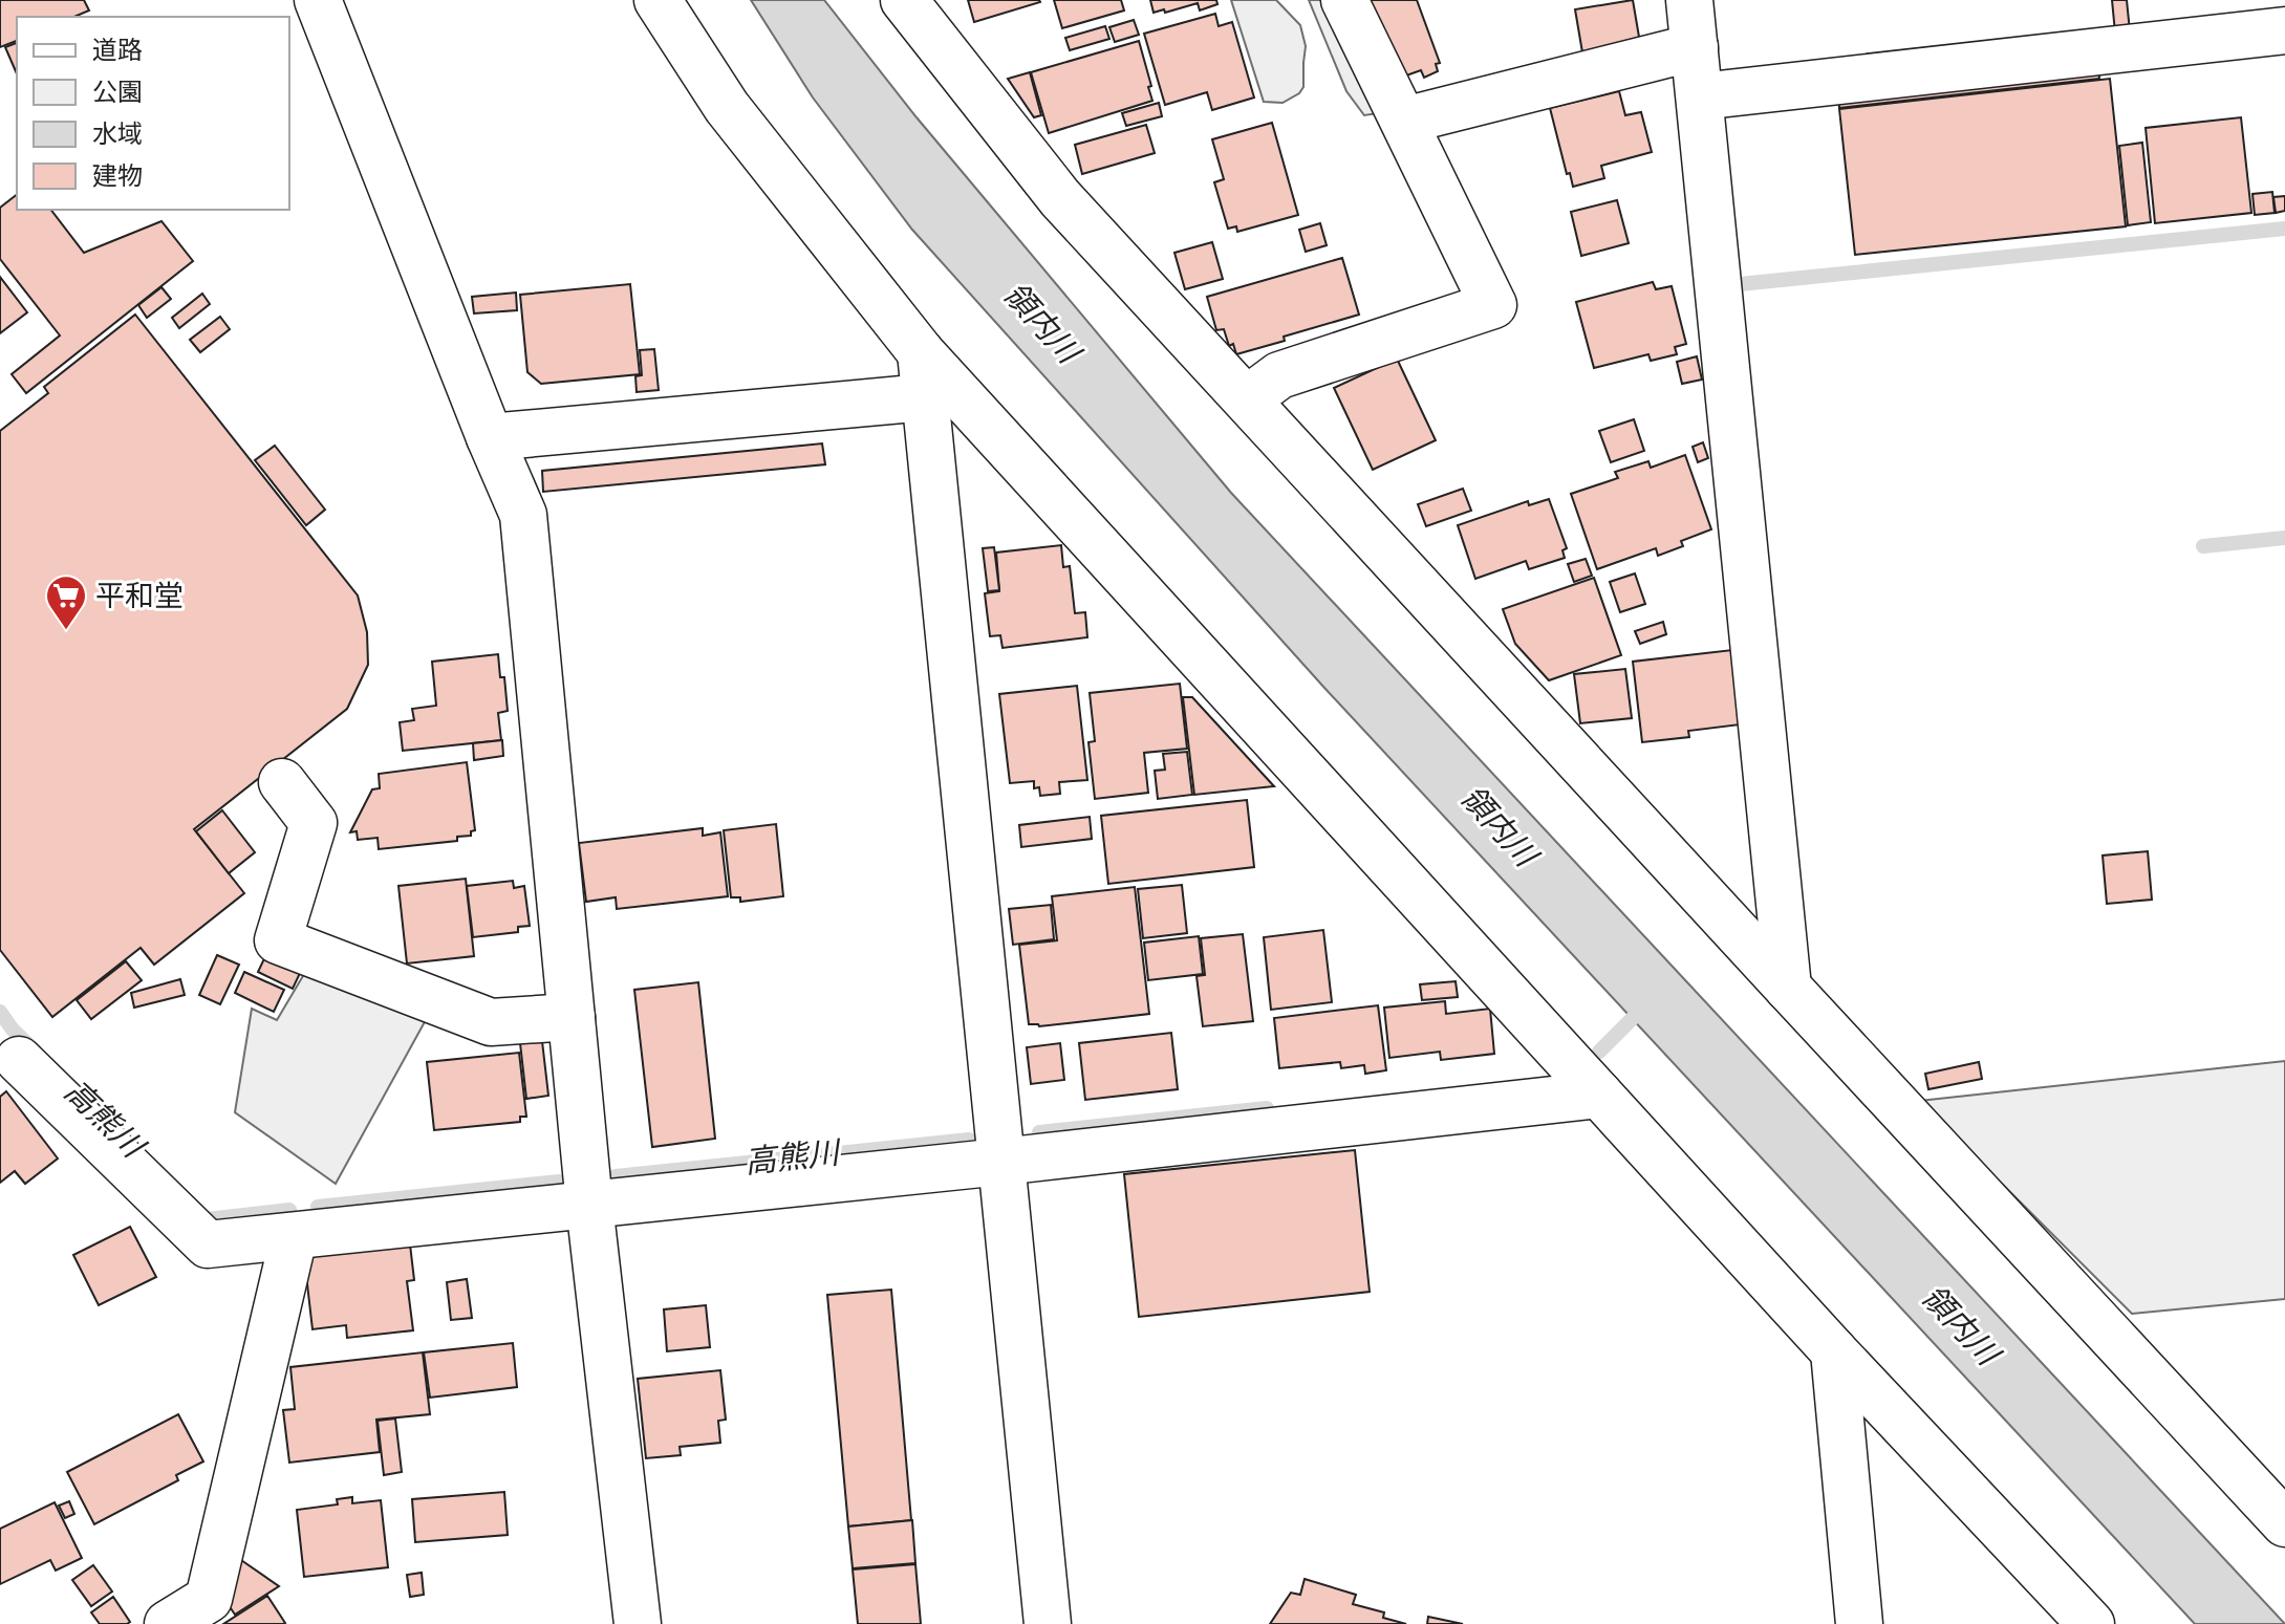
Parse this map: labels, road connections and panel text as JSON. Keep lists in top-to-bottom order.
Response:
{
  "water": ["領内川", "高熊川"],
  "places": {
    "supermarket": ["平和堂"]
  },
  "legend": [
    "道路",
    "公園",
    "水域",
    "建物"
  ]
}
